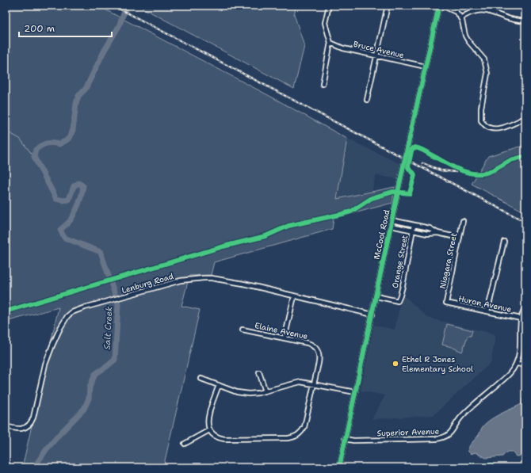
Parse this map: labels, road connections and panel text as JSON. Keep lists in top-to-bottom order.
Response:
{
  "streets": {
    "street": [
      "Bruce Avenue",
      "McCool Road",
      "Niagara Street",
      "Orange Street",
      "Lenburg Road",
      "Huron Avenue",
      "Elaine Avenue",
      "Superior Avenue"
    ]
  },
  "crossings": [
    ["Bruce Avenue", "McCool Road"],
    ["McCool Road", "Orange Street"],
    ["McCool Road", "Lenburg Road"],
    ["McCool Road", "Superior Avenue"],
    ["Niagara Street", "Huron Avenue"]
  ],
  "water": ["Salt Creek"],
  "places": ["Ethel R Jones Elementary School"],
  "scale_bar": "200 m"
}
